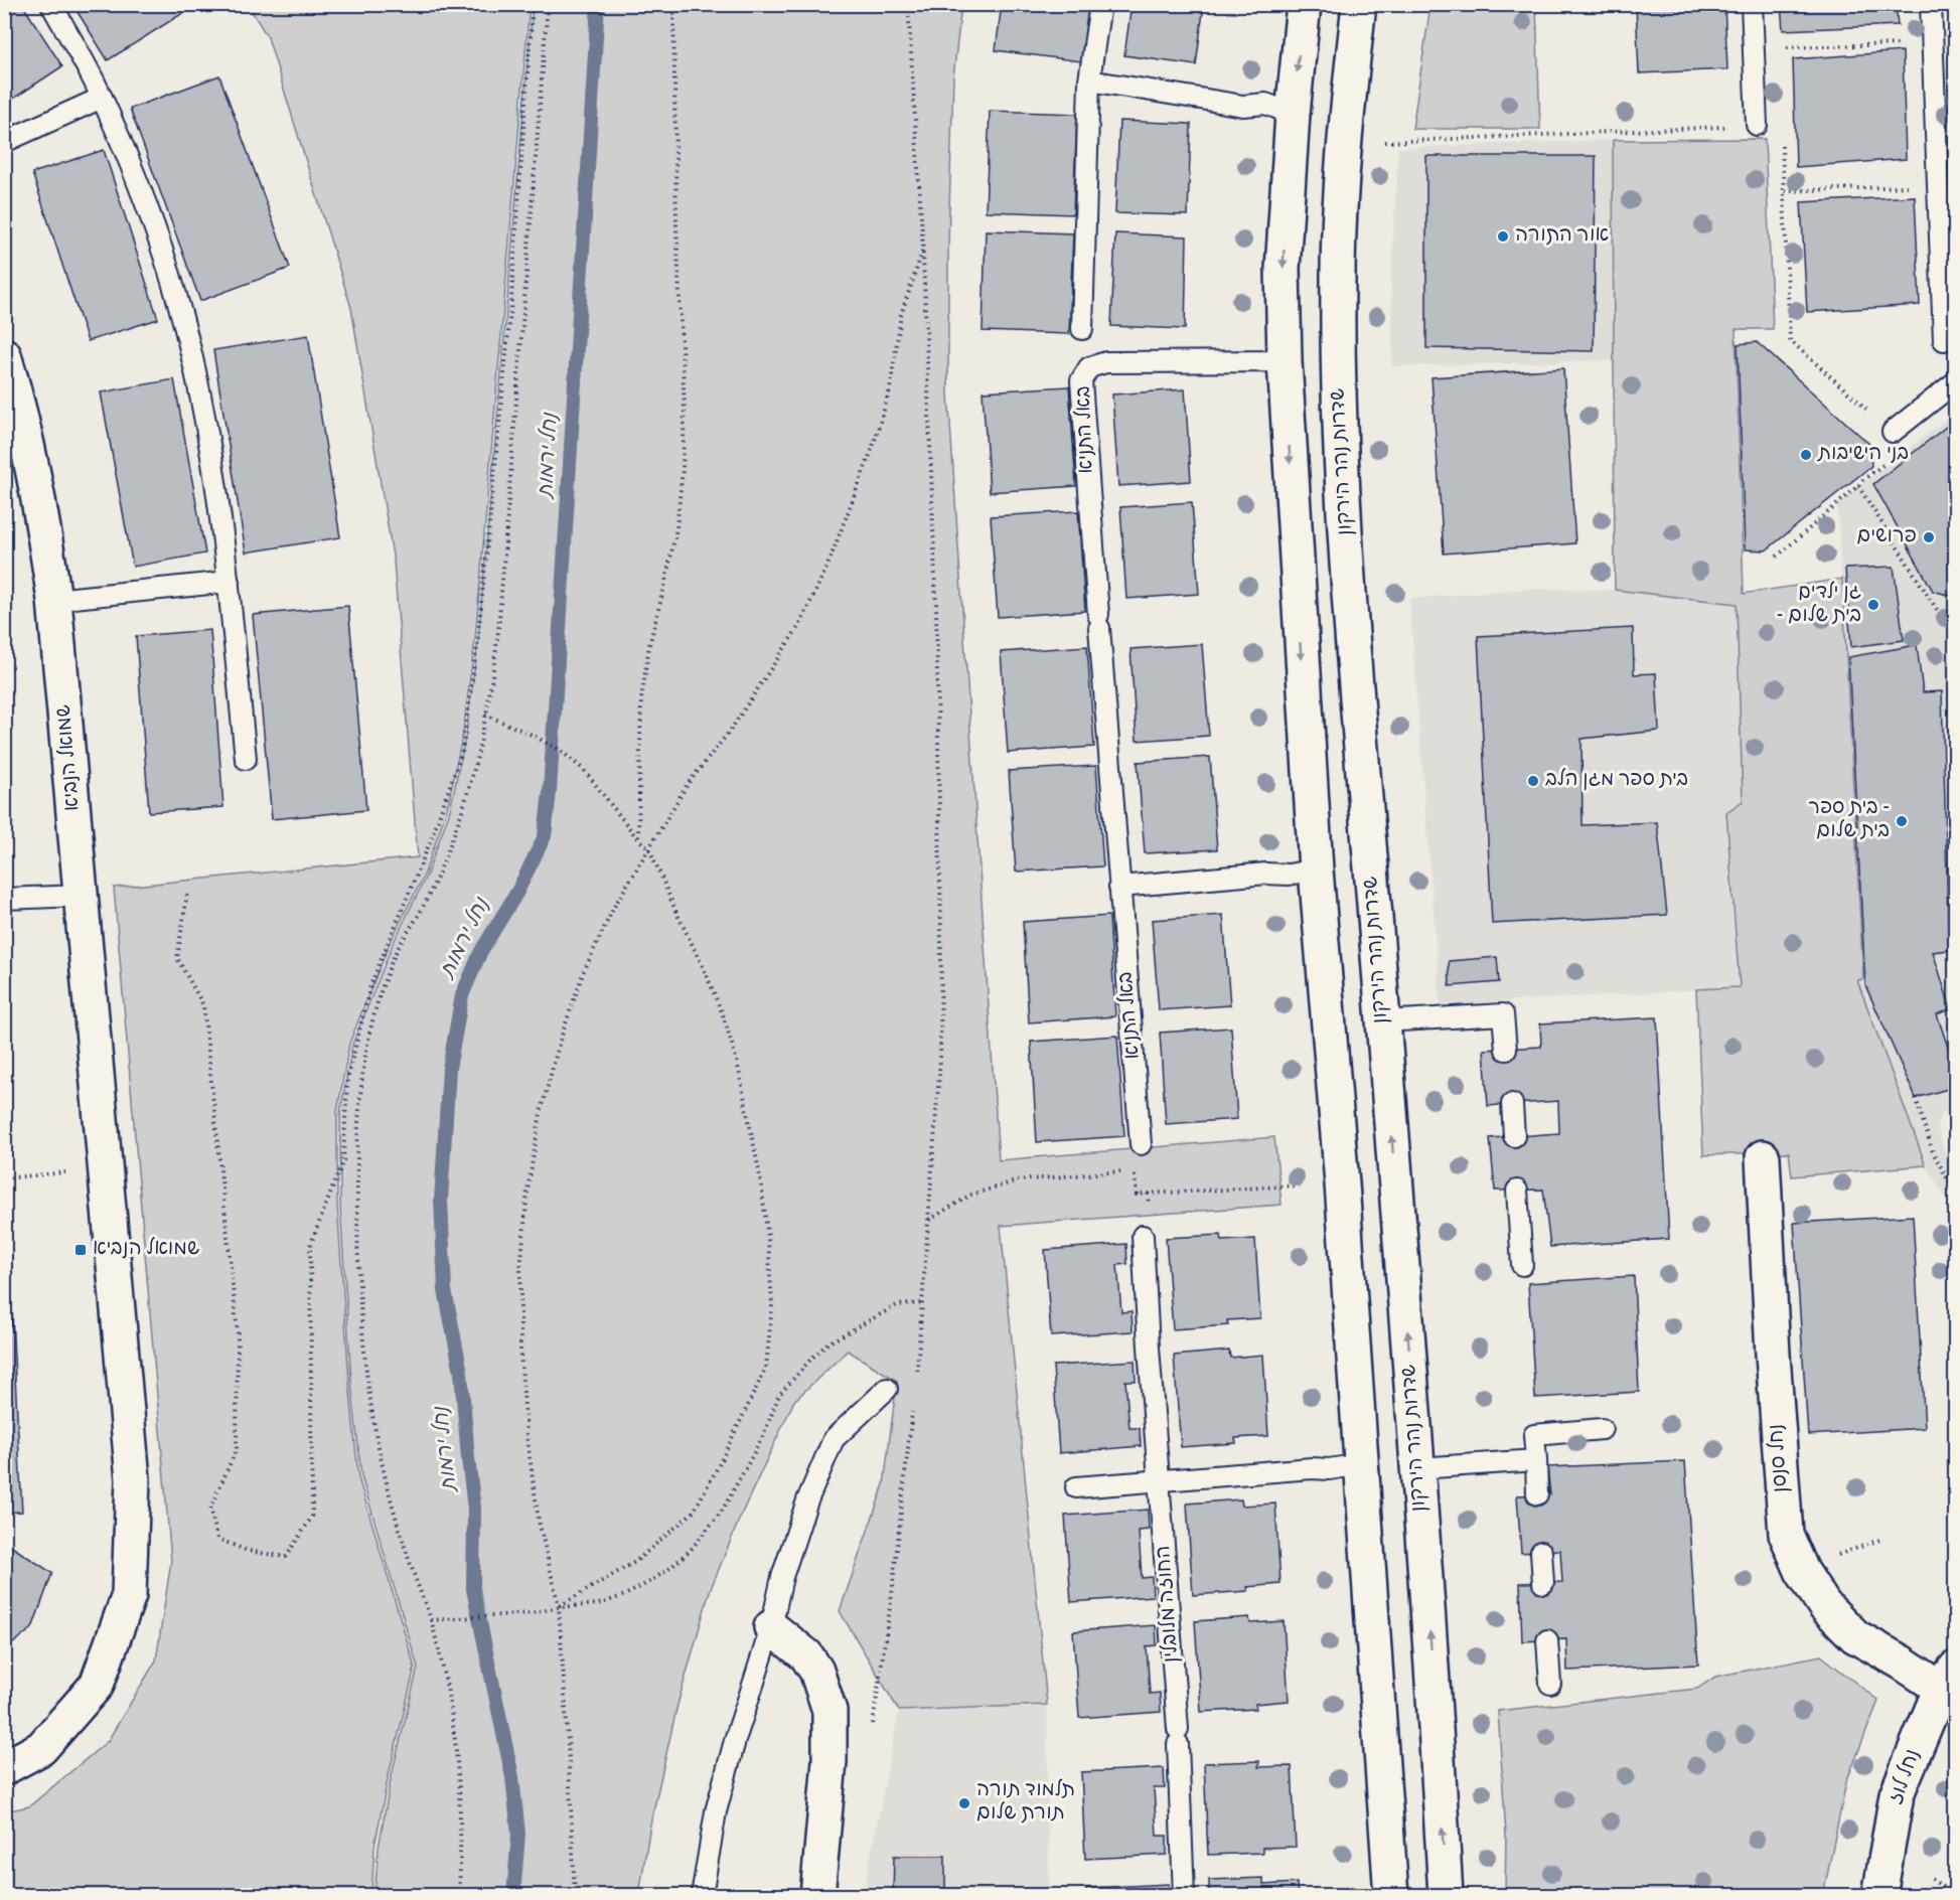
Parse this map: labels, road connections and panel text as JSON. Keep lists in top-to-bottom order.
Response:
{
  "streets": {
    "main road": [
      "שדרות נהר הירקון",
      "שמואל הנביא",
      "נחל סנסן",
      "נחל לוז"
    ],
    "lane": ["באל התניא", "החוזה מלובלין"]
  },
  "crossings": [
    ["נחל סנסן", "נחל לוז"]
  ],
  "water": ["נחל ירמות"],
  "places": {
    "other": [
      "אור התורה",
      "בני הישיבות",
      "פרושים",
      "גן ילדים - בית שלום",
      "בית ספר מגן הלב",
      "בית ספר - בית שלום",
      "תלמוד תורה תורת שלום"
    ],
    "transit": ["שמואל הנביא"]
  }
}
